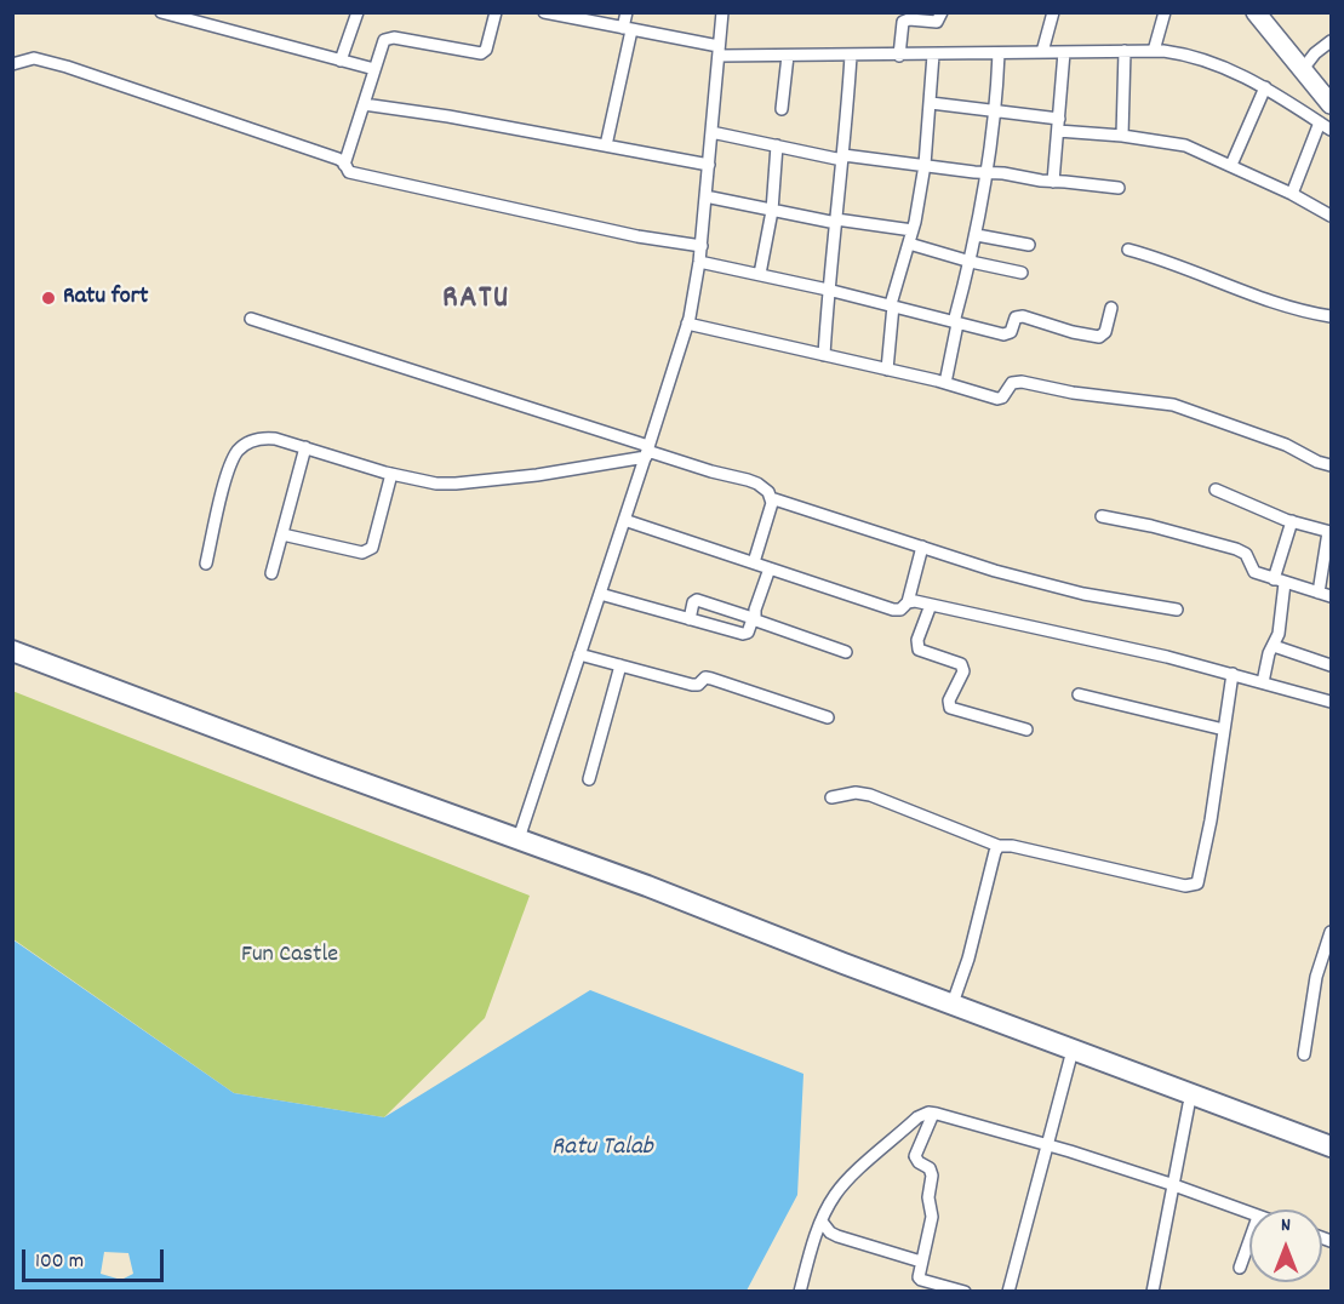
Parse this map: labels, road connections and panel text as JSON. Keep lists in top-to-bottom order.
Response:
{
  "districts": ["RATU"],
  "water": ["Ratu Talab"],
  "parks": ["Fun Castle"],
  "places": ["Ratu fort"],
  "scale_bar": "100 m",
  "north": "top"
}
